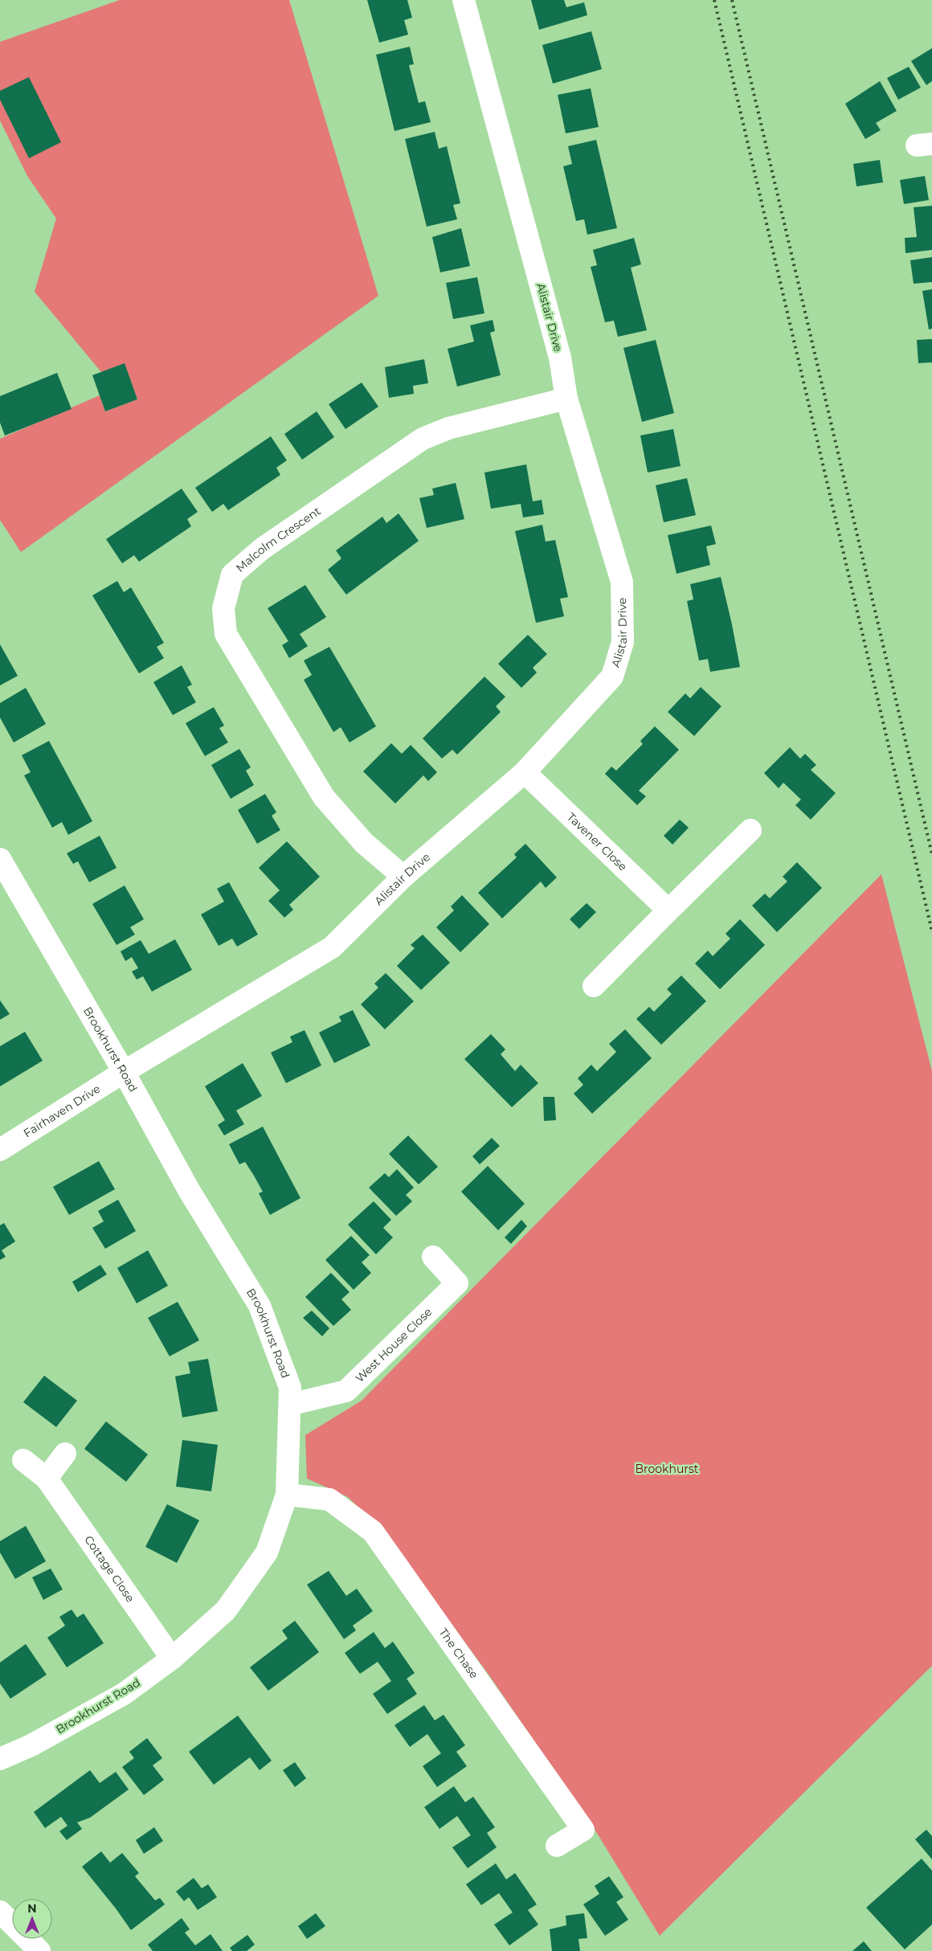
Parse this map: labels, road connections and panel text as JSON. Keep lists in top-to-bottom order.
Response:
{
  "streets": {
    "street": [
      "Alistair Drive",
      "Malcolm Crescent",
      "Tavener Close",
      "Brookhurst Road",
      "Fairhaven Drive",
      "West House Close",
      "Cottage Close",
      "The Chase"
    ]
  },
  "crossings": [
    ["Alistair Drive", "Malcolm Crescent"],
    ["Alistair Drive", "Tavener Close"],
    ["Alistair Drive", "Brookhurst Road"],
    ["Alistair Drive", "Fairhaven Drive"],
    ["Brookhurst Road", "Fairhaven Drive"],
    ["Brookhurst Road", "West House Close"],
    ["Brookhurst Road", "Cottage Close"],
    ["Brookhurst Road", "The Chase"]
  ],
  "parks": ["Brookhurst"],
  "north": "top"
}
